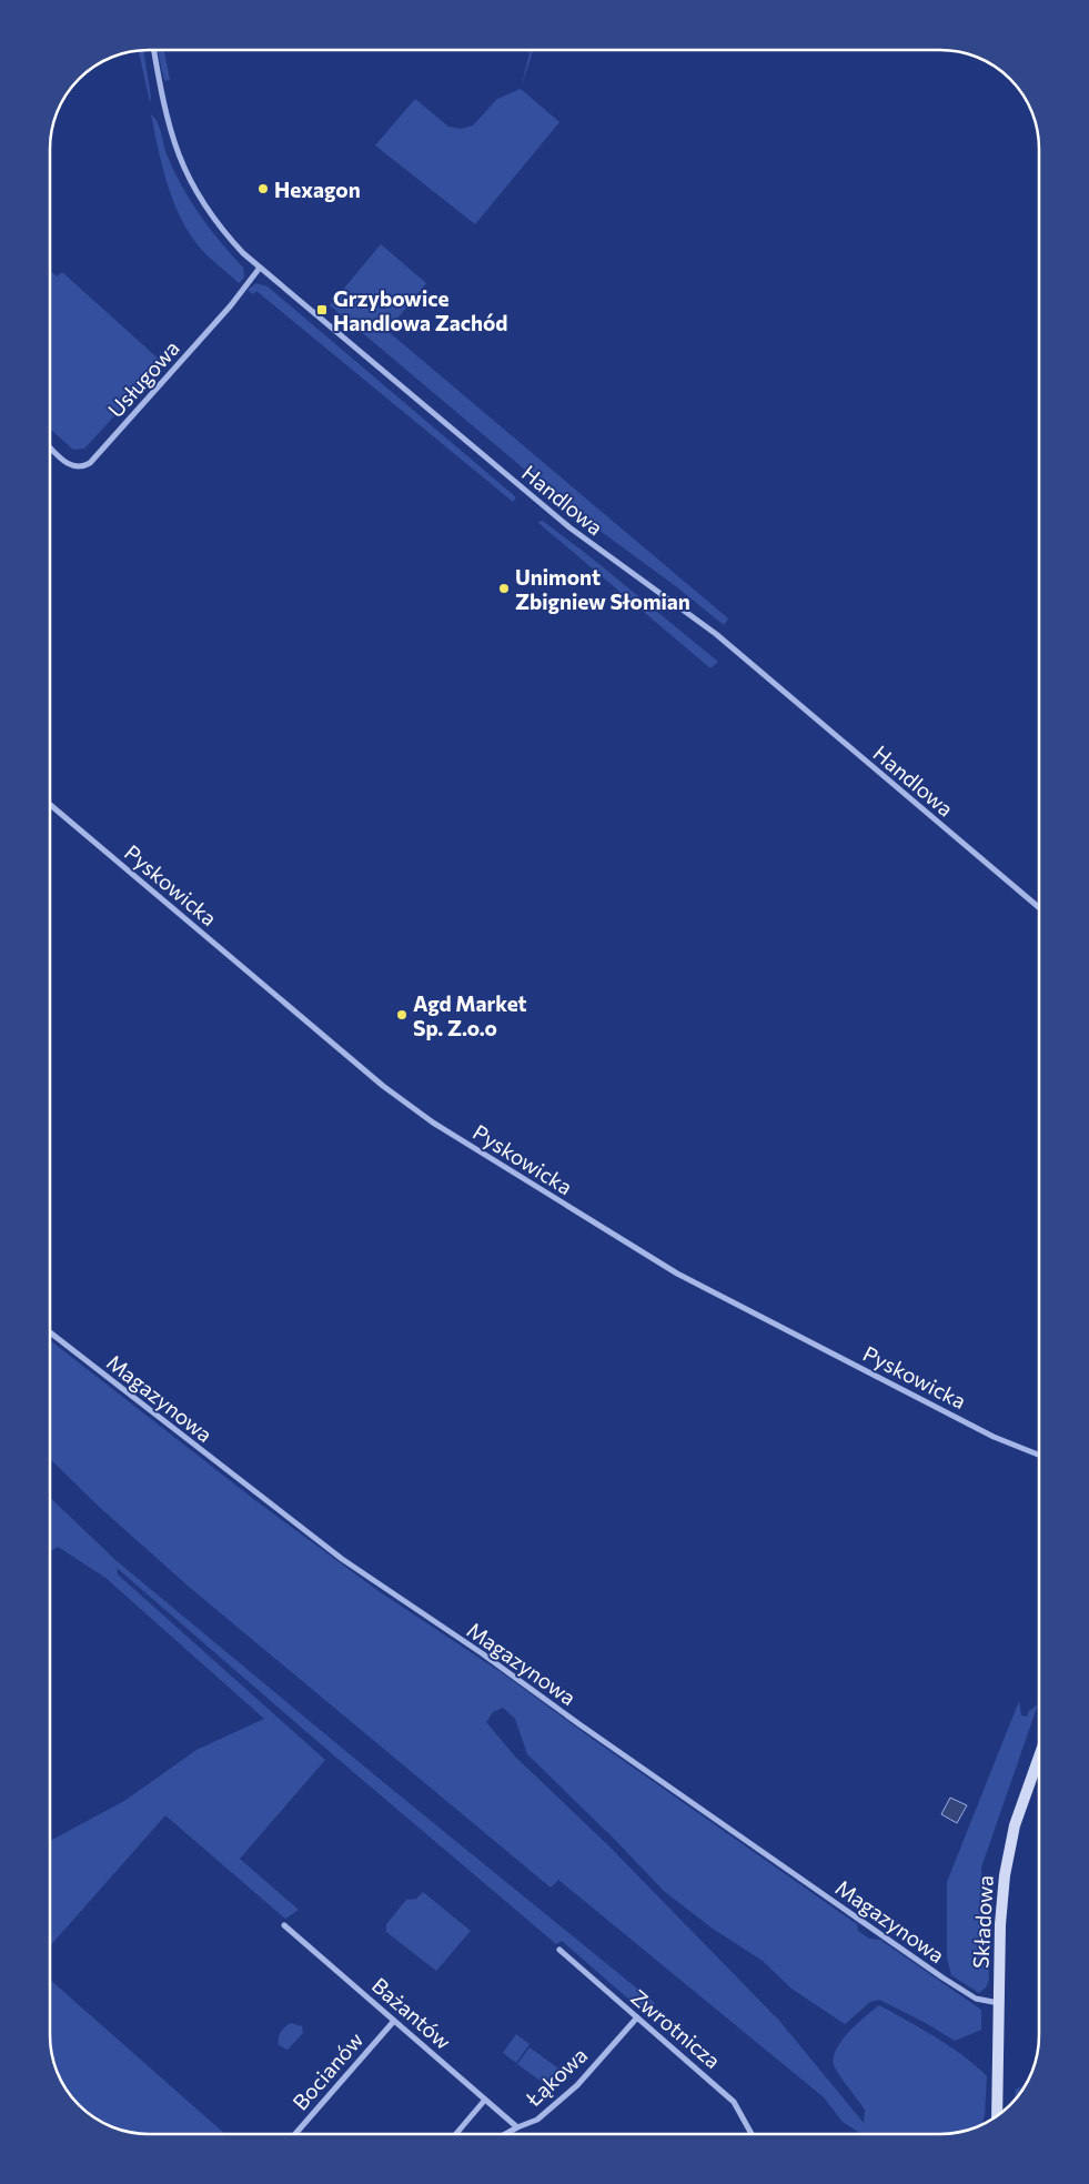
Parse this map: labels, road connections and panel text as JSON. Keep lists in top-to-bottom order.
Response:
{
  "streets": {
    "main road": ["Składowa"],
    "street": [
      "Usługowa",
      "Handlowa",
      "Pyskowicka",
      "Magazynowa",
      "Bażantów",
      "Zwrotnicza",
      "Bocianów",
      "Łąkowa"
    ]
  },
  "crossings": [
    ["Usługowa", "Handlowa"],
    ["Magazynowa", "Składowa"],
    ["Bażantów", "Bocianów"],
    ["Bażantów", "Łąkowa"],
    ["Zwrotnicza", "Łąkowa"]
  ],
  "places": {
    "other": ["Hexagon", "Unimont Zbigniew Słomian", "Agd Market Sp. Z.o.o"],
    "transit": ["Grzybowice Handlowa Zachód"]
  }
}
